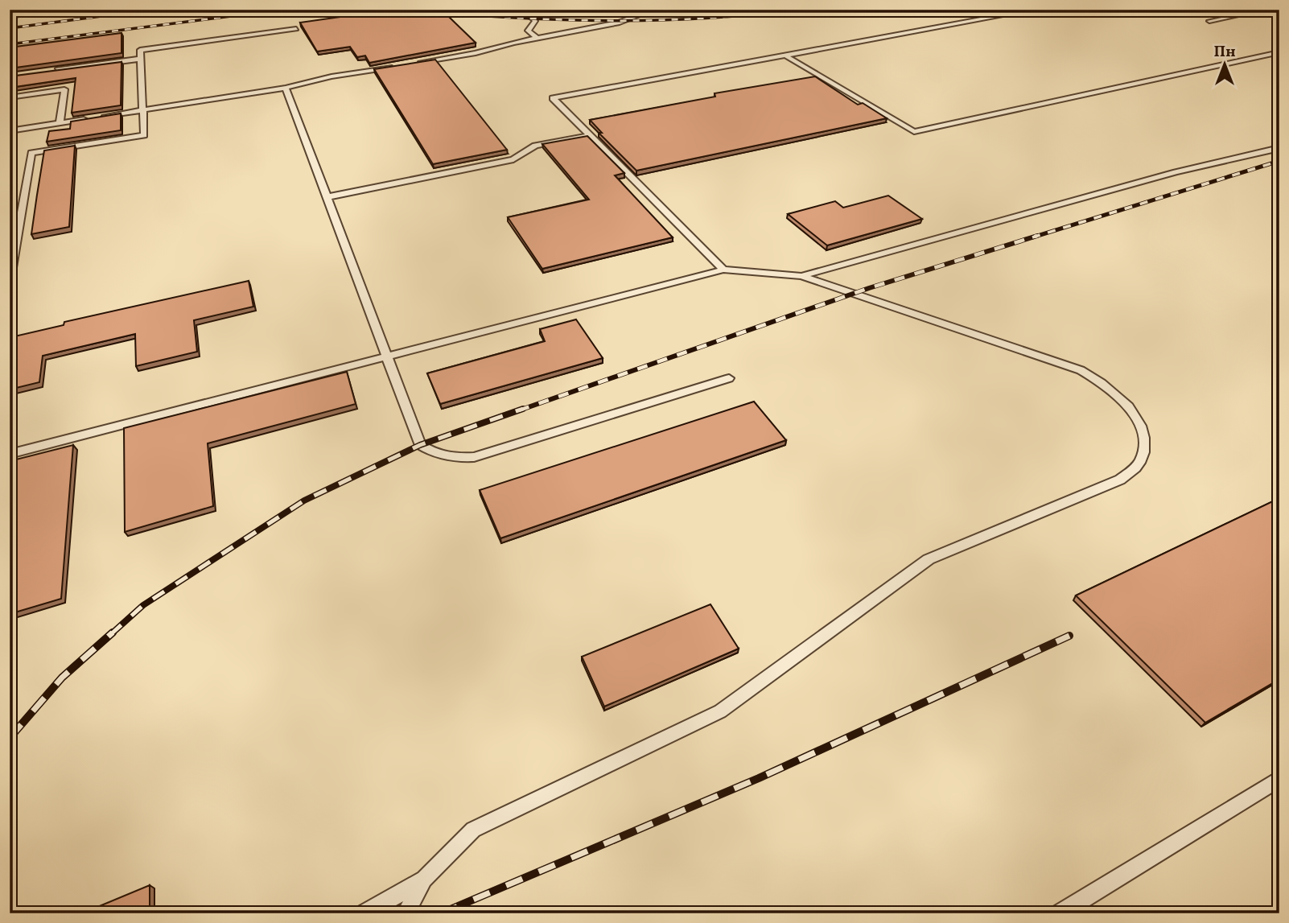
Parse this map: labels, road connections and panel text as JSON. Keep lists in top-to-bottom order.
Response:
{
  "north": "top"
}
